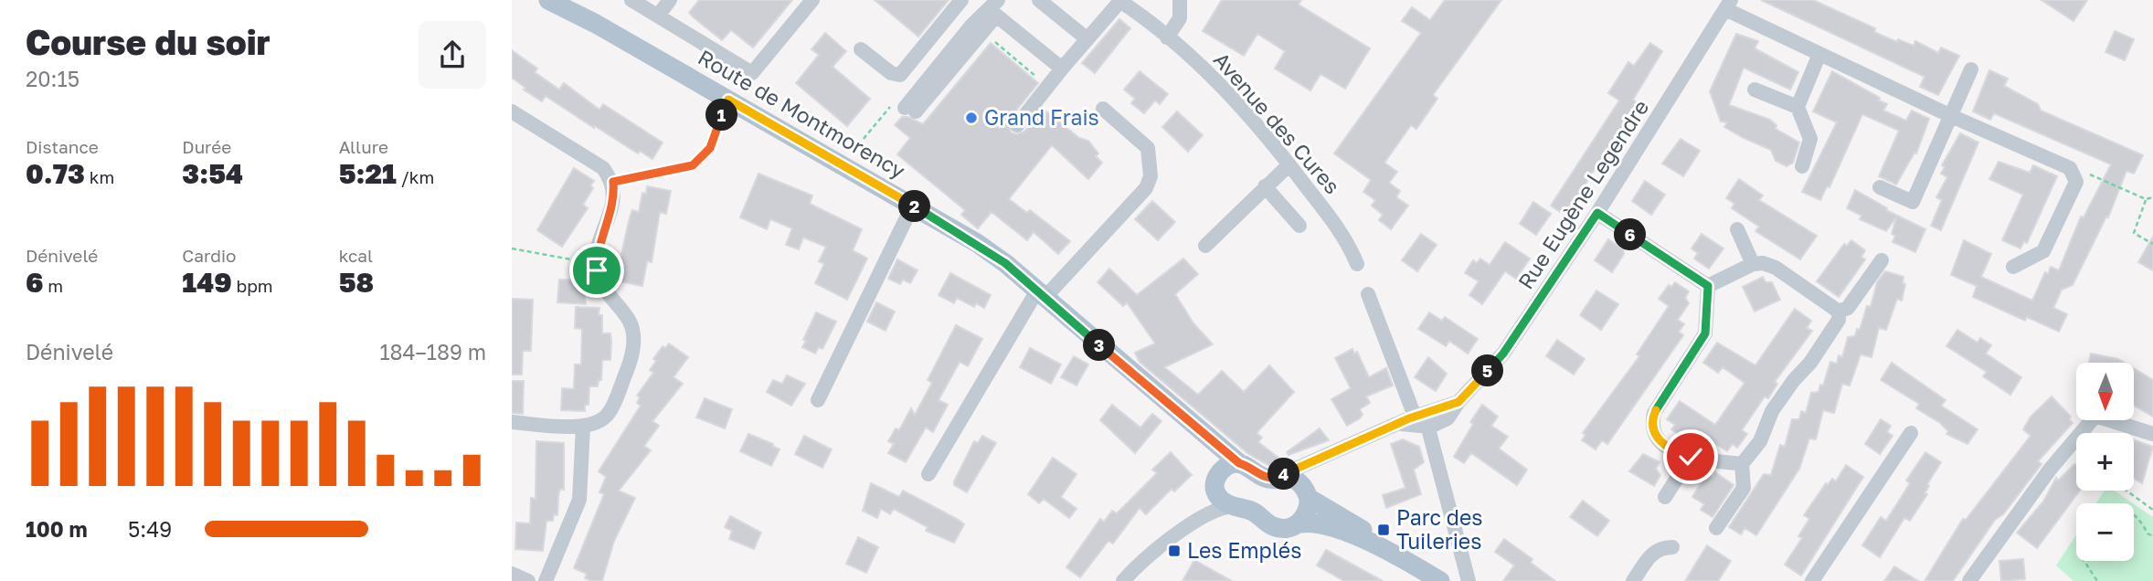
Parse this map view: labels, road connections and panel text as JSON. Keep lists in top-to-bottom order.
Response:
{
  "streets": {
    "main road": ["Route de Montmorency"],
    "street": ["Avenue des Cures", "Rue Eugène Legendre"]
  },
  "crossings": [
    ["Route de Montmorency", "Rue Eugène Legendre"]
  ],
  "places": {
    "other": ["Grand Frais"],
    "transit": ["Parc des Tuileries", "Les Emplés"]
  },
  "north": "bottom",
  "page": {
    "heading": ["Course du soir", "20:15"],
    "pins": [
      "1",
      "2",
      "6",
      "3",
      "5",
      "4"
    ],
    "stats": [
      ["Distance", "0.73 km"],
      ["Durée", "3:54"],
      ["Allure", "5:21 /km"],
      ["Dénivelé", "6 m"],
      ["Cardio", "149 bpm"],
      ["kcal", "58"]
    ],
    "chart": ["Dénivelé", "184–189 m"],
    "map_buttons": ["+", "−"],
    "list": [
      {
        "name": "100 m",
        "note": "5:49"
      }
    ]
  }
}
